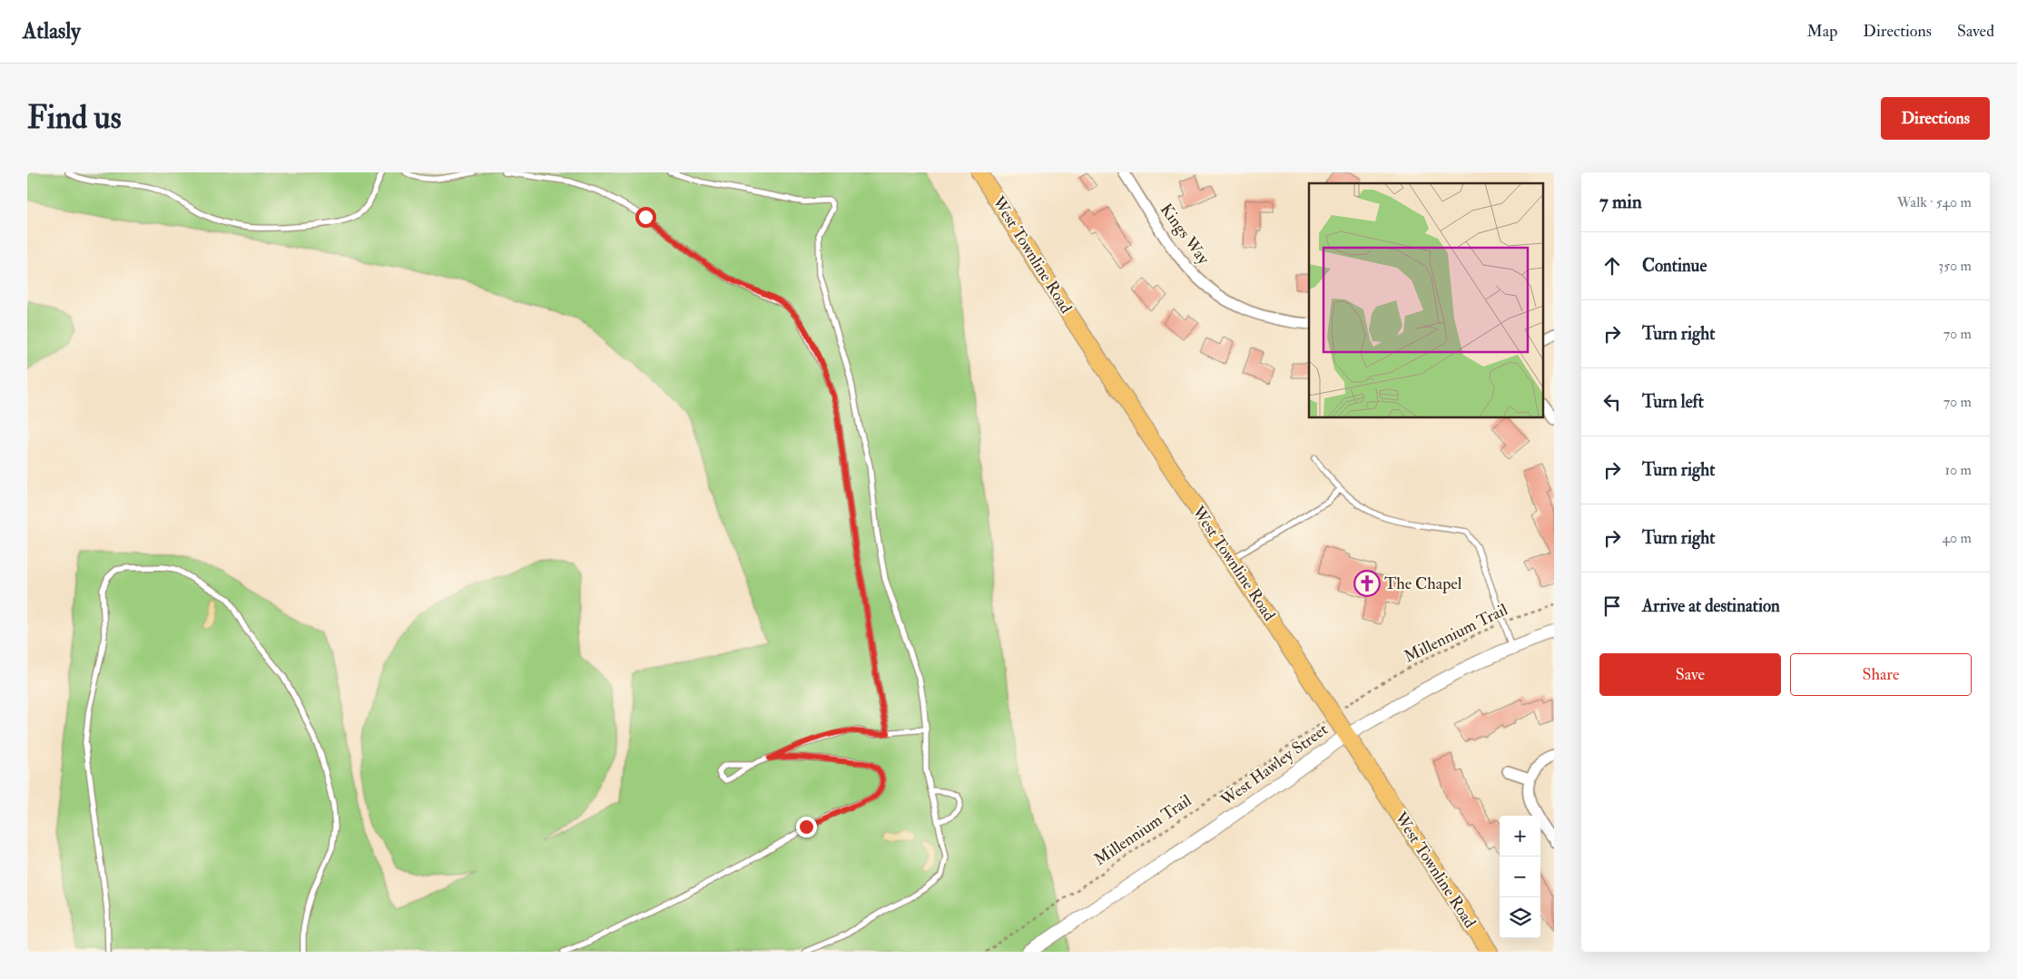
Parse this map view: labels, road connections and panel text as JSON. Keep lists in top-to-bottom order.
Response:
{
  "streets": {
    "main road": ["West Townline Road"],
    "street": ["Kings Way", "West Hawley Street"],
    "path": ["Millennium Trail"]
  },
  "crossings": [
    ["West Townline Road", "West Hawley Street"]
  ],
  "places": {
    "church": ["The Chapel"]
  },
  "page": {
    "header": "Atlasly",
    "nav": ["Map", "Directions", "Saved"],
    "buttons": [
      "Directions",
      ["Save", "Share"]
    ],
    "title": "Find us",
    "heading": ["7 min", "Walk · 540 m"],
    "list": [
      ["Continue", "350 m"],
      ["Turn right", "70 m"],
      ["Turn left", "70 m"],
      ["Turn right", "10 m"],
      ["Turn right", "40 m"],
      "Arrive at destination"
    ],
    "map_buttons": ["+", "−"]
  }
}
